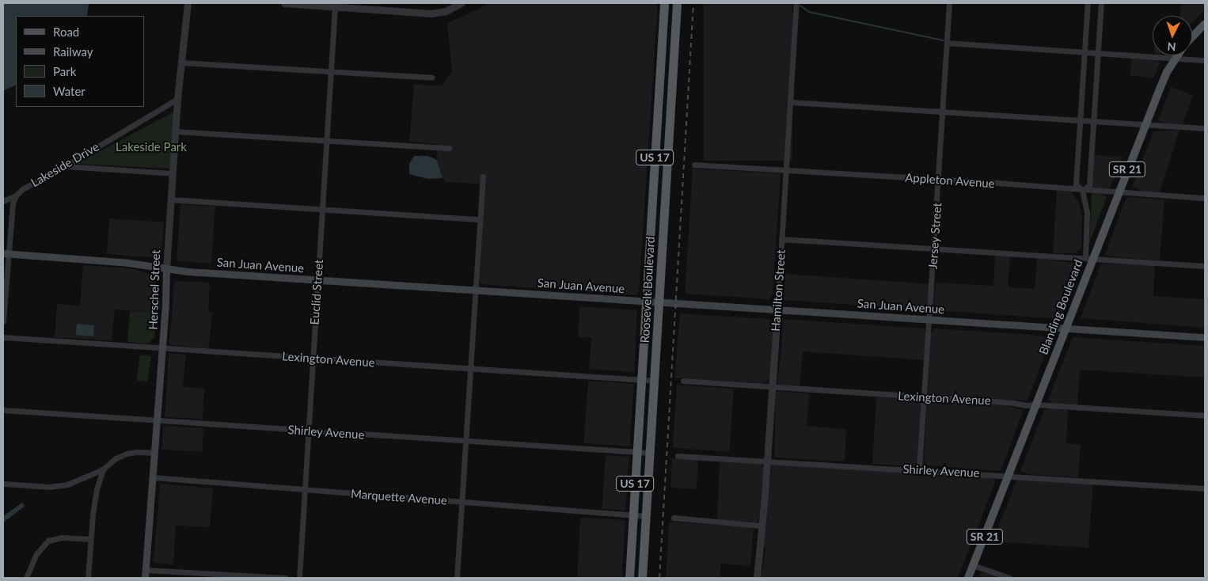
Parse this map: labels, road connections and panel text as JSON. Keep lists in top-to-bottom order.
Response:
{
  "streets": {
    "highway": ["US 17", "Roosevelt Boulevard"],
    "main road": [
      "SR 21",
      "San Juan Avenue",
      "Herschel Street",
      "Blanding Boulevard"
    ],
    "street": [
      "Lakeside Drive",
      "Appleton Avenue",
      "Jersey Street",
      "Hamilton Street",
      "Euclid Street",
      "Lexington Avenue",
      "Shirley Avenue",
      "Marquette Avenue"
    ]
  },
  "crossings": [
    ["Lakeside Drive", "Herschel Street"],
    ["Appleton Avenue", "Jersey Street"],
    ["Appleton Avenue", "Hamilton Street"],
    ["Appleton Avenue", "Blanding Boulevard"],
    ["Jersey Street", "San Juan Avenue"],
    ["Jersey Street", "Lexington Avenue"],
    ["Jersey Street", "Shirley Avenue"],
    ["San Juan Avenue", "Herschel Street"],
    ["San Juan Avenue", "Roosevelt Boulevard"],
    ["San Juan Avenue", "Hamilton Street"],
    ["San Juan Avenue", "Euclid Street"],
    ["San Juan Avenue", "Blanding Boulevard"],
    ["Herschel Street", "Lexington Avenue"],
    ["Herschel Street", "Shirley Avenue"],
    ["Herschel Street", "Marquette Avenue"],
    ["Roosevelt Boulevard", "Lexington Avenue"],
    ["Roosevelt Boulevard", "Shirley Avenue"],
    ["Roosevelt Boulevard", "Marquette Avenue"],
    ["Hamilton Street", "Lexington Avenue"],
    ["Hamilton Street", "Shirley Avenue"],
    ["Euclid Street", "Lexington Avenue"],
    ["Euclid Street", "Shirley Avenue"],
    ["Euclid Street", "Marquette Avenue"],
    ["Blanding Boulevard", "Lexington Avenue"],
    ["Blanding Boulevard", "Shirley Avenue"]
  ],
  "parks": ["Lakeside Park"],
  "legend": [
    "Road",
    "Railway",
    "Park",
    "Water"
  ],
  "north": "bottom"
}
